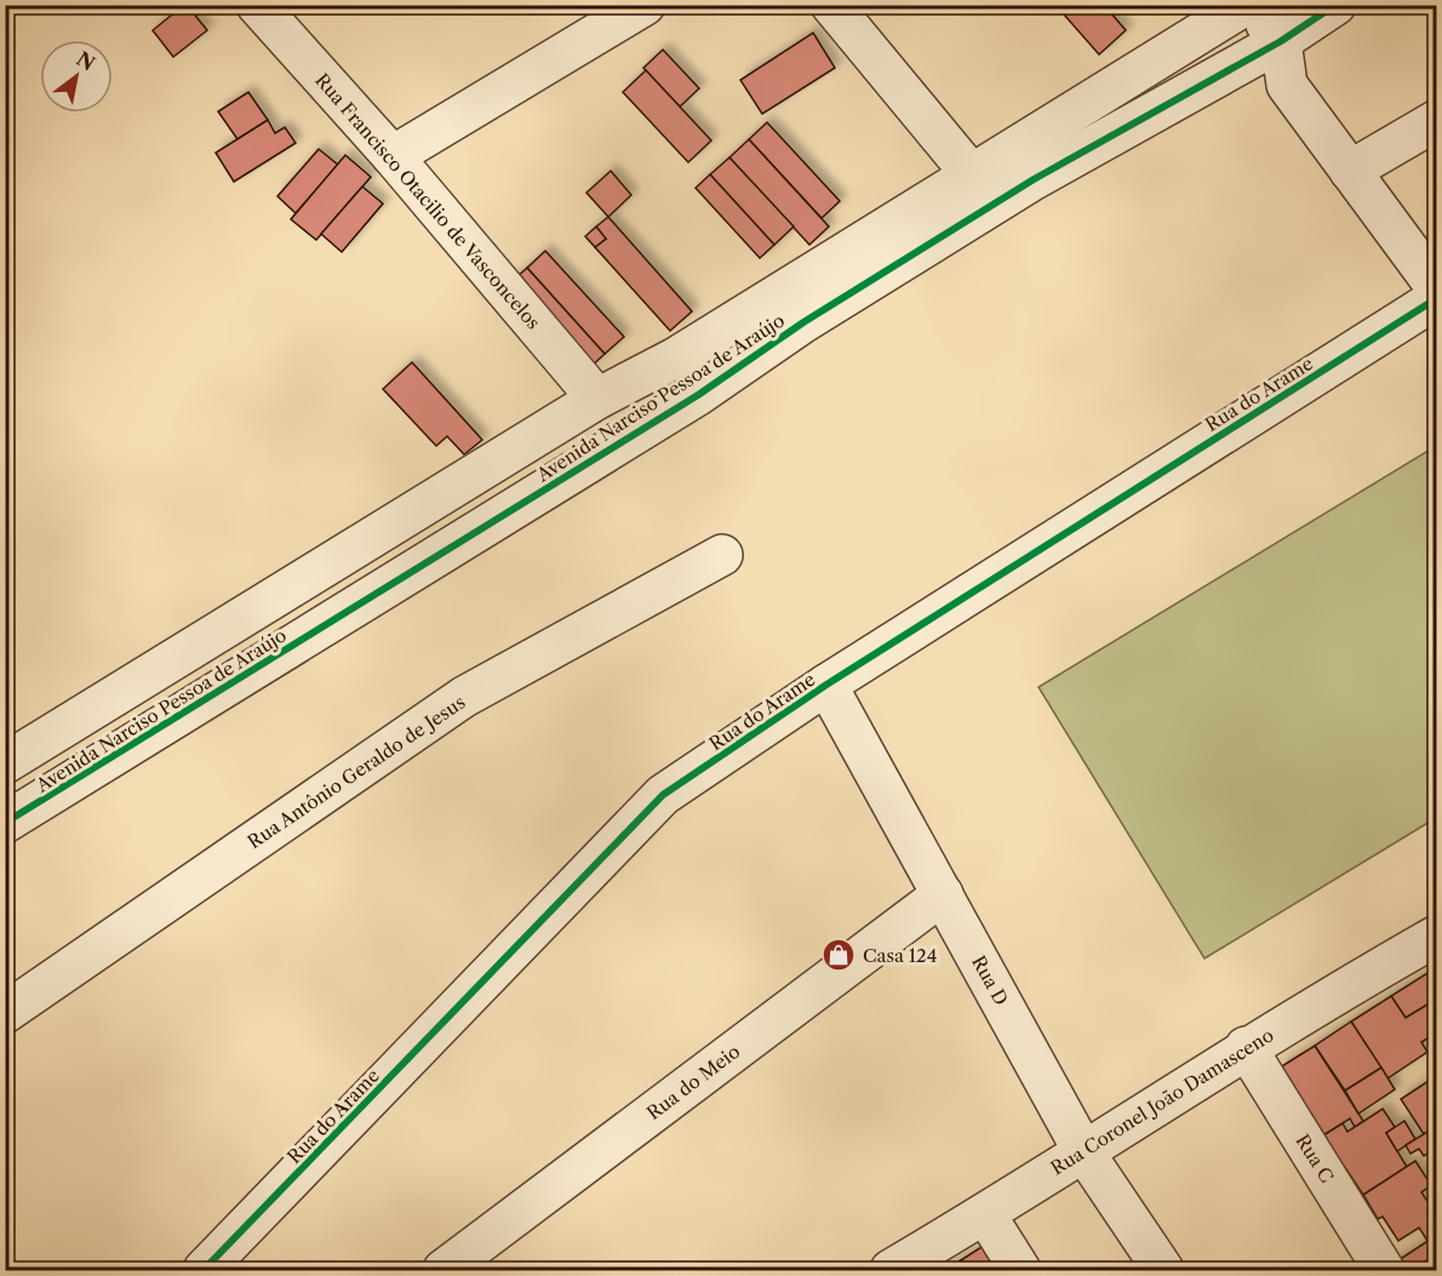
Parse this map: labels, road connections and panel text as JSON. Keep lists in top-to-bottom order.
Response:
{
  "streets": {
    "street": [
      "Rua Francisco Otacilio de Vasconcelos",
      "Rua do Arame",
      "Avenida Narciso Pessoa de Araújo",
      "Rua Antônio Geraldo de Jesus",
      "Rua D",
      "Rua do Meio",
      "Rua Coronel João Damasceno",
      "Rua C"
    ]
  },
  "crossings": [
    ["Rua Francisco Otacilio de Vasconcelos", "Avenida Narciso Pessoa de Araújo"],
    ["Rua do Arame", "Rua D"],
    ["Rua D", "Rua do Meio"],
    ["Rua D", "Rua Coronel João Damasceno"],
    ["Rua Coronel João Damasceno", "Rua C"]
  ],
  "places": {
    "shop": ["Casa 124"]
  },
  "north": "top right"
}
